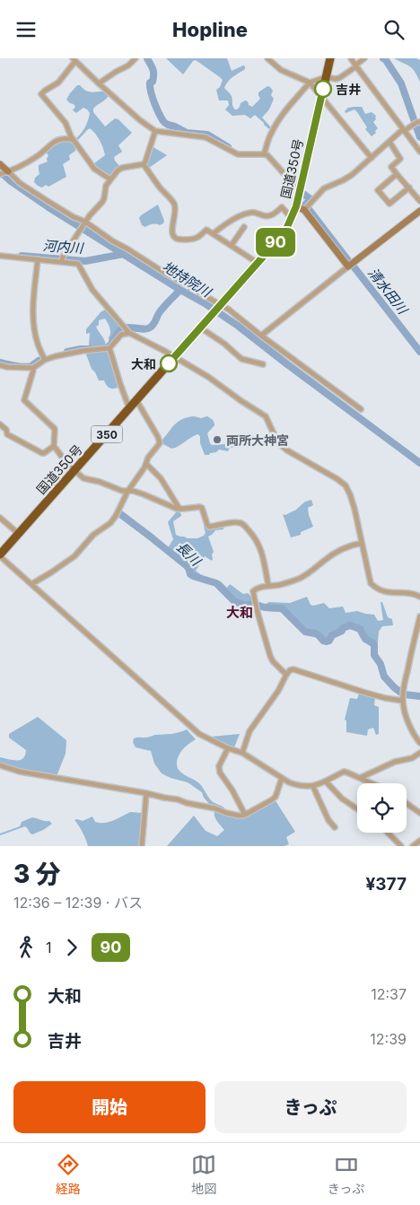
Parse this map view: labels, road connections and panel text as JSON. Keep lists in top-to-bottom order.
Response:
{
  "streets": {
    "highway": ["国道350号", "350"]
  },
  "districts": ["大和"],
  "water": [
    "河内川",
    "地持院川",
    "清水田川",
    "長川"
  ],
  "places": ["吉井", "大和", "両所大神宮"],
  "lines": ["bus line 90"],
  "page": {
    "header": "Hopline",
    "on_map": "90",
    "heading": ["3 分", "12:36 – 12:39 · バス", "¥377"],
    "legs": ["1", "90"],
    "list": [
      {
        "name": "大和",
        "value": "12:37"
      },
      {
        "name": "吉井",
        "value": "12:39"
      }
    ],
    "buttons": ["開始", "きっぷ"],
    "tabs": ["経路", "地図", "きっぷ"]
  }
}
